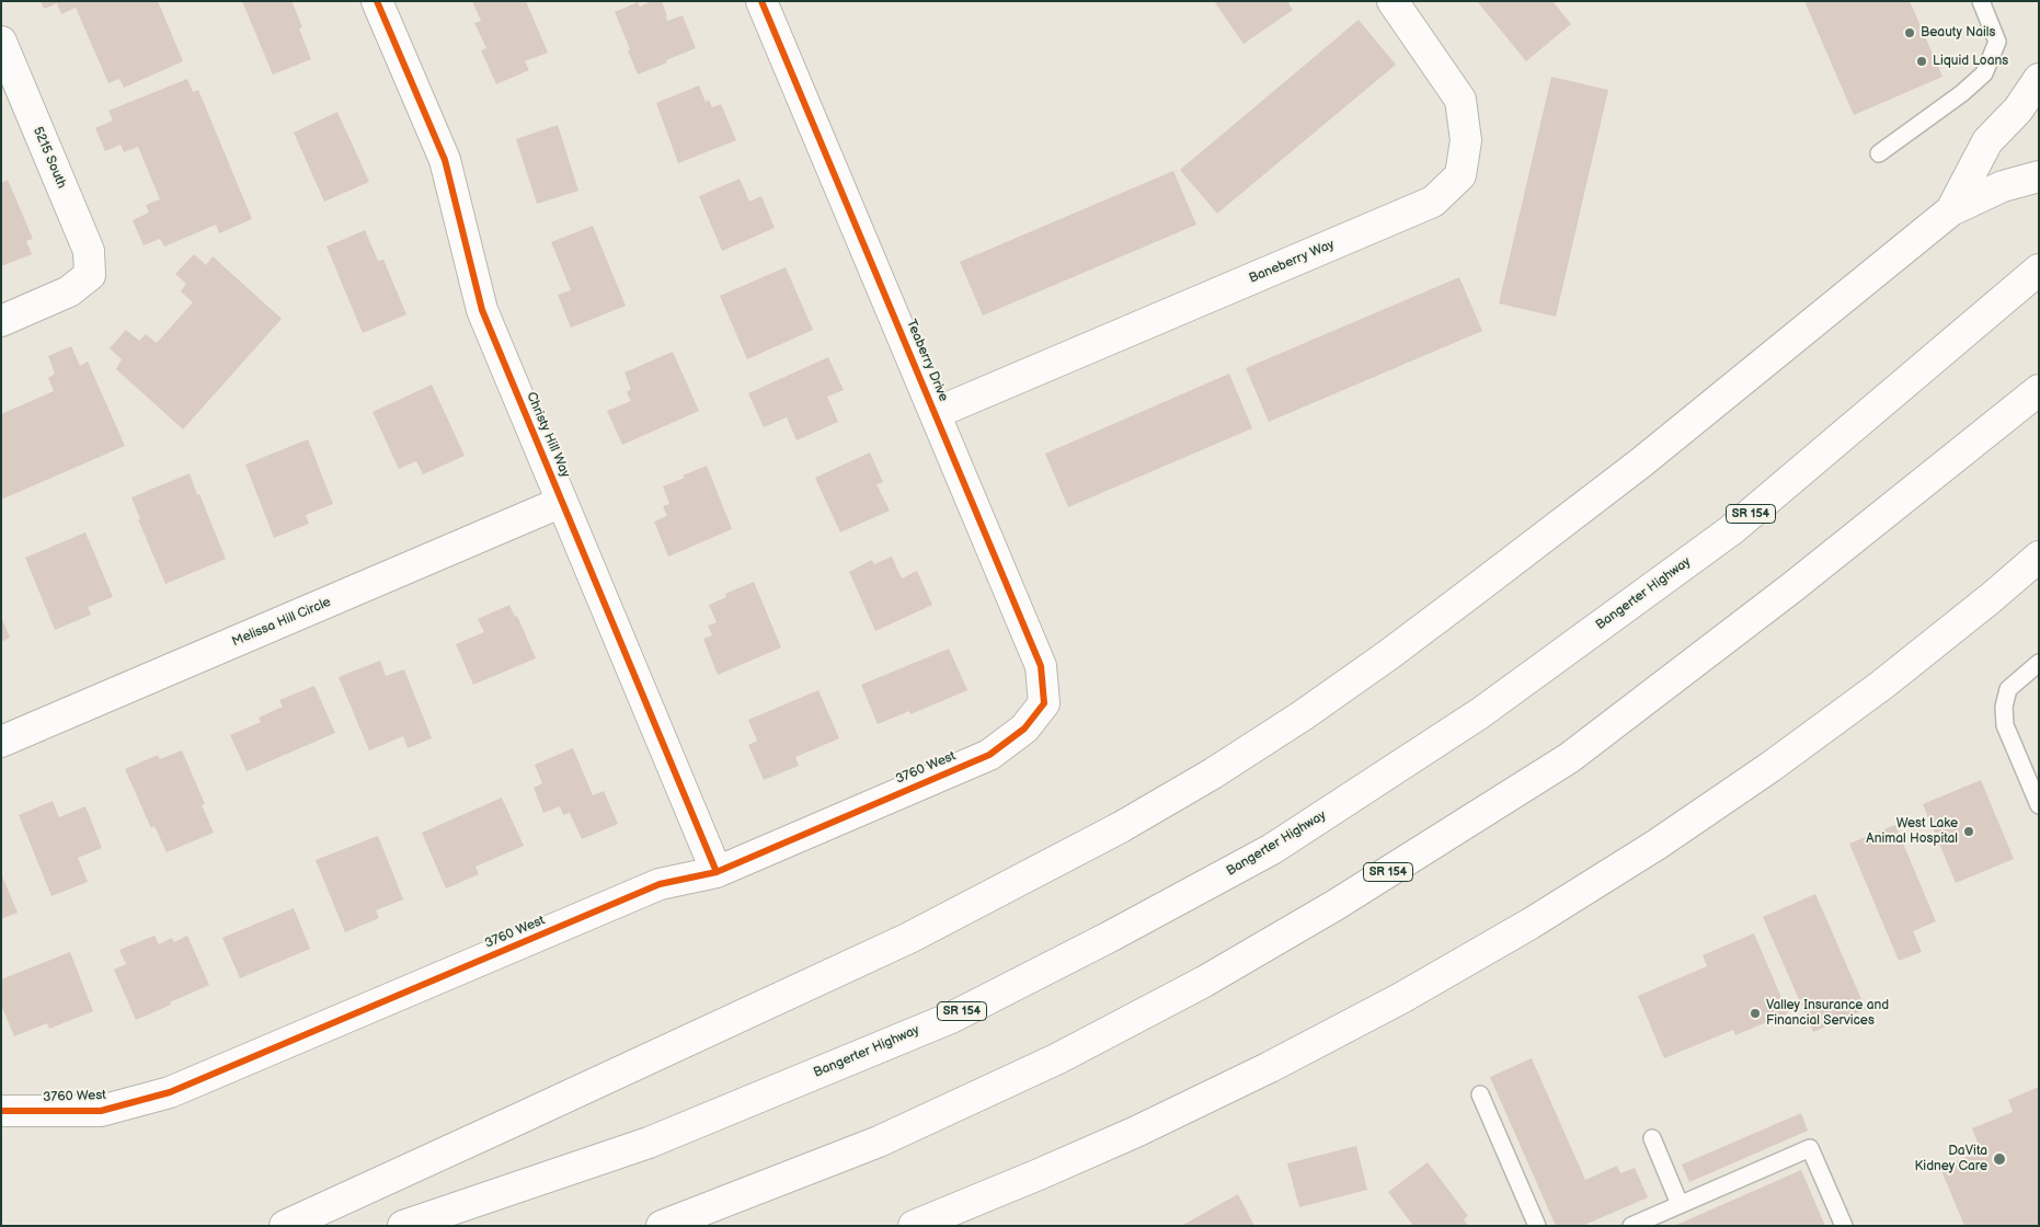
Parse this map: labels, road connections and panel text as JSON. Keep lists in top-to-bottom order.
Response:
{
  "streets": {
    "main road": [
      "5215 South",
      "Baneberry Way",
      "Teaberry Drive",
      "Christy Hill Way",
      "SR 154",
      "Bangerter Highway",
      "Melissa Hill Circle",
      "3760 West"
    ]
  },
  "crossings": [
    ["Baneberry Way", "Teaberry Drive"],
    ["Teaberry Drive", "3760 West"],
    ["Christy Hill Way", "Melissa Hill Circle"],
    ["Christy Hill Way", "3760 West"]
  ],
  "places": [
    "Beauty Nails",
    "Liquid Loans",
    "West Lake Animal Hospital",
    "Valley Insurance and Financial Services",
    "DaVita Kidney Care"
  ]
}
